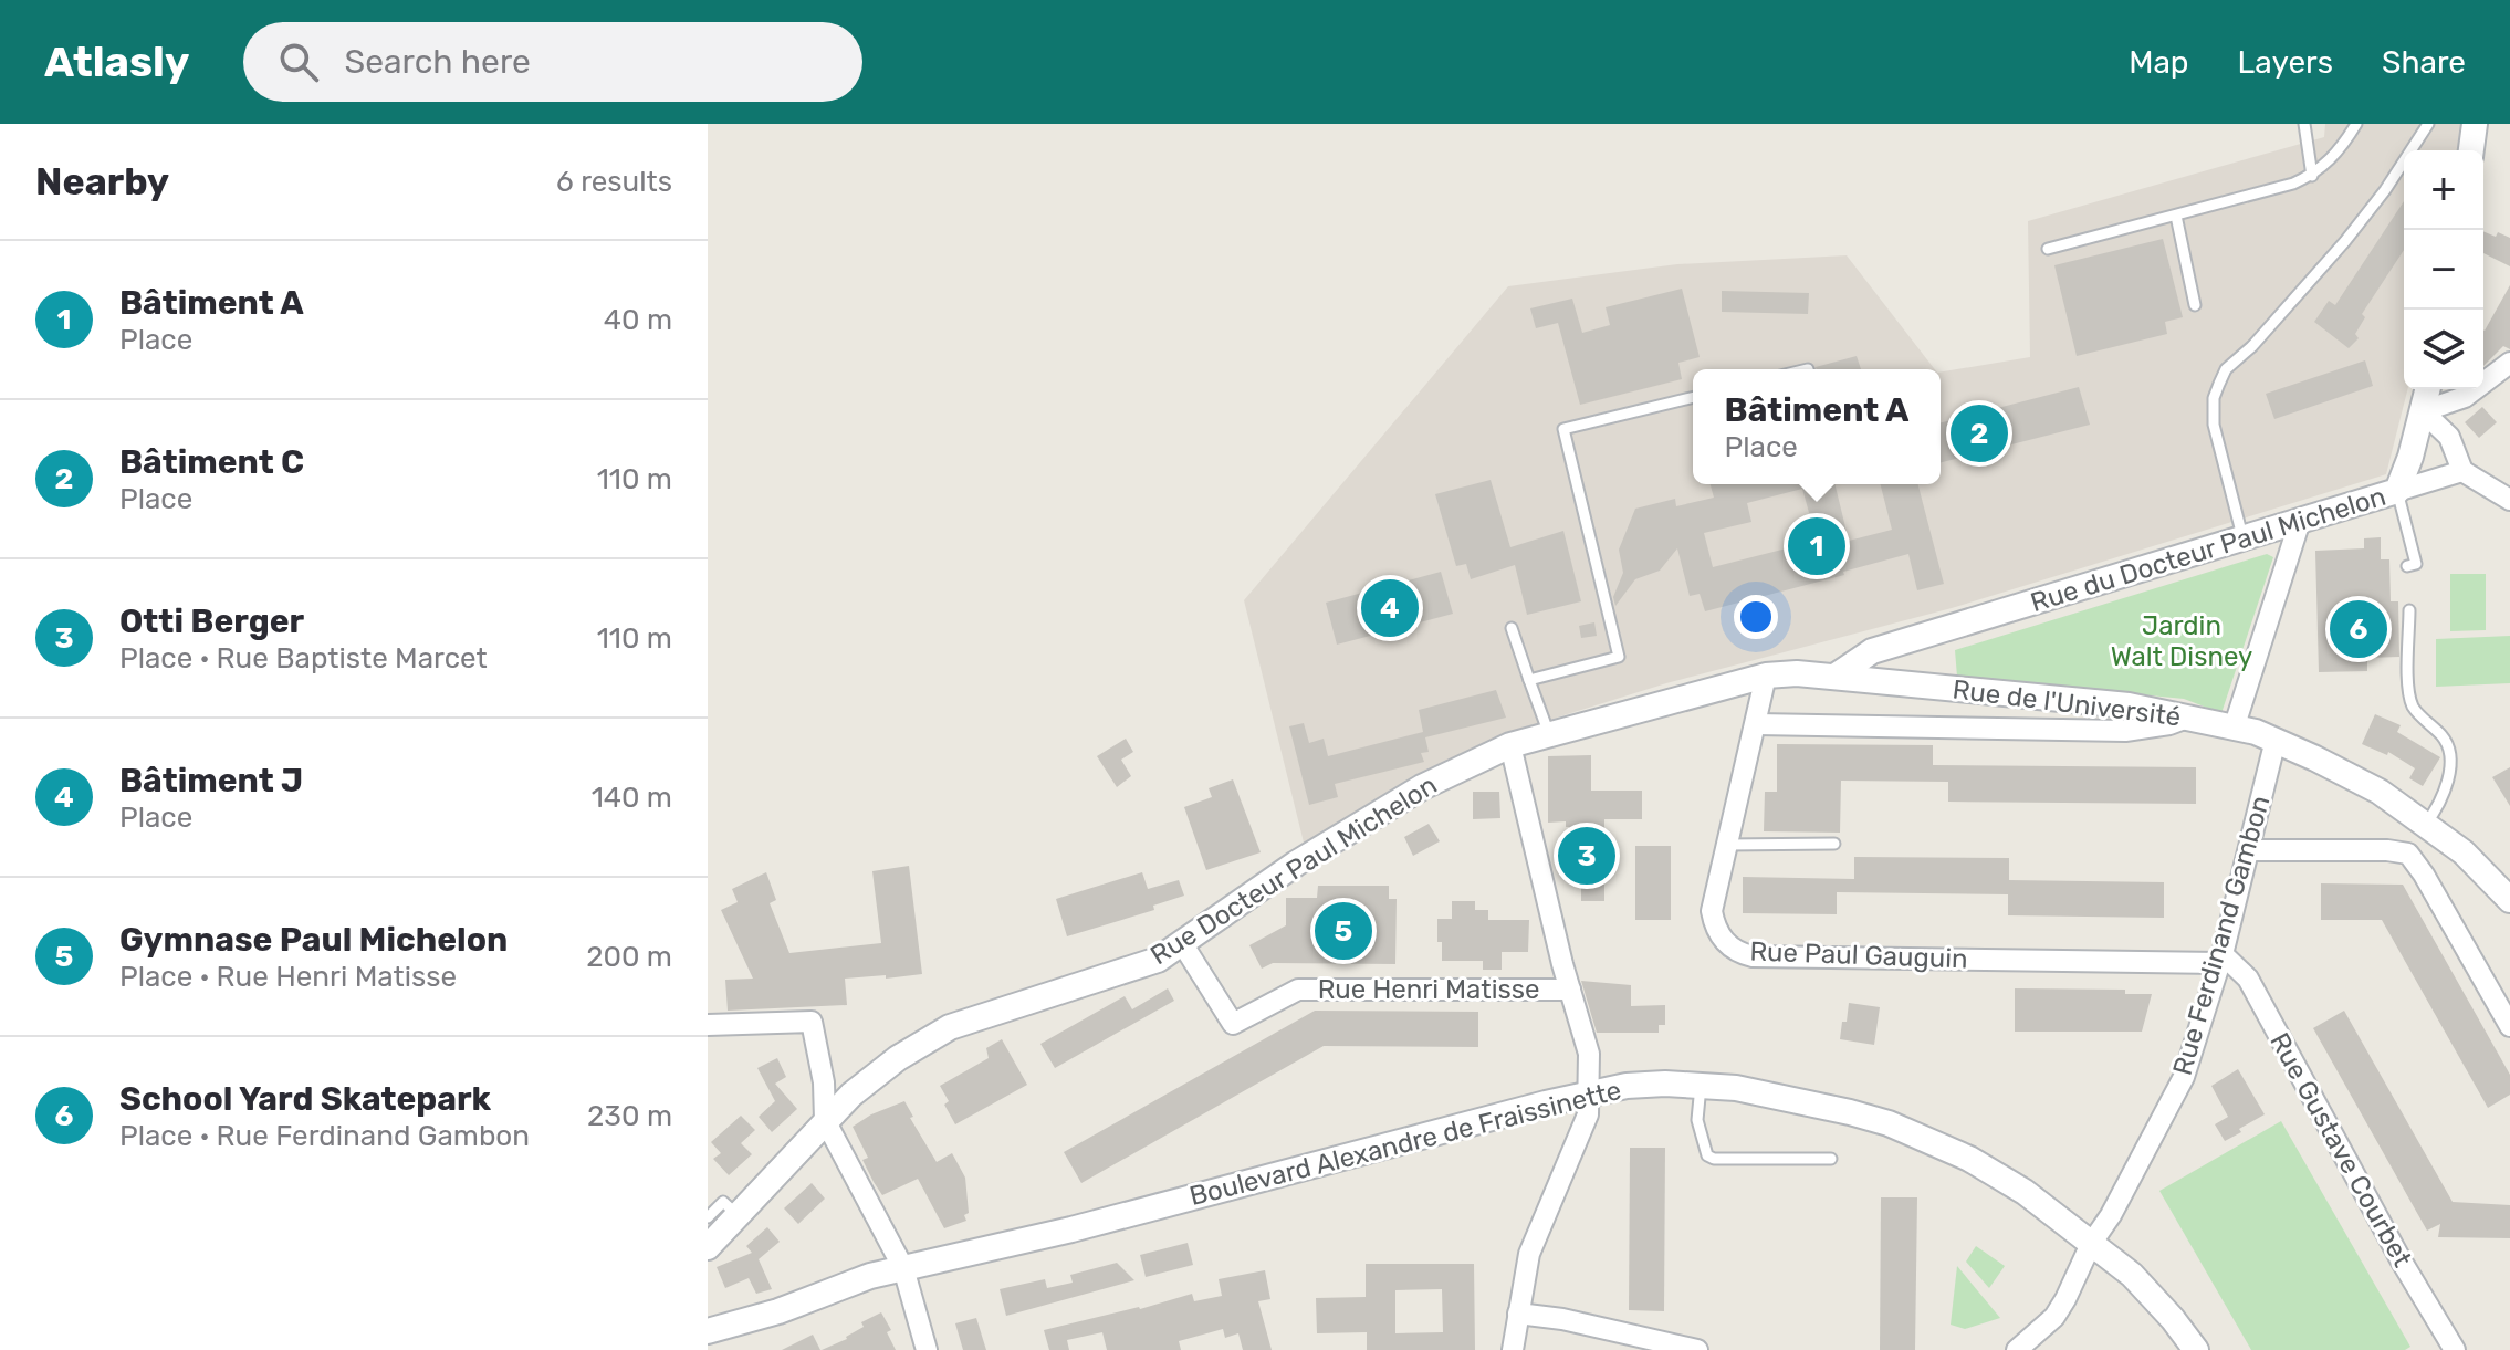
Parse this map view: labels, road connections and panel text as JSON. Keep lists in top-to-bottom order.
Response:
{
  "streets": {
    "street": [
      "Rue du Docteur Paul Michelon",
      "Rue de l'Université",
      "Rue Docteur Paul Michelon",
      "Rue Ferdinand Gambon",
      "Rue Paul Gauguin",
      "Rue Henri Matisse",
      "Boulevard Alexandre de Fraissinette",
      "Rue Gustave Courbet"
    ]
  },
  "crossings": [
    ["Rue du Docteur Paul Michelon", "Rue de l'Université"],
    ["Rue du Docteur Paul Michelon", "Rue Docteur Paul Michelon"],
    ["Rue de l'Université", "Rue Docteur Paul Michelon"],
    ["Rue de l'Université", "Rue Ferdinand Gambon"],
    ["Rue Docteur Paul Michelon", "Rue Paul Gauguin"],
    ["Rue Docteur Paul Michelon", "Rue Henri Matisse"],
    ["Rue Ferdinand Gambon", "Rue Paul Gauguin"],
    ["Rue Ferdinand Gambon", "Boulevard Alexandre de Fraissinette"],
    ["Rue Ferdinand Gambon", "Rue Gustave Courbet"],
    ["Rue Paul Gauguin", "Rue Gustave Courbet"]
  ],
  "parks": ["Jardin Walt Disney"],
  "page": {
    "header": "Atlasly",
    "search": "Search here",
    "nav": ["Map", "Layers", "Share"],
    "heading": ["Nearby", "6 results"],
    "map_buttons": ["+", "−"],
    "list": [
      {
        "mark": "1",
        "name": "Bâtiment A",
        "note": "Place",
        "value": "40 m"
      },
      {
        "mark": "2",
        "name": "Bâtiment C",
        "note": "Place",
        "value": "110 m"
      },
      {
        "mark": "3",
        "name": "Otti Berger",
        "note": "Place · Rue Baptiste Marcet",
        "value": "110 m"
      },
      {
        "mark": "4",
        "name": "Bâtiment J",
        "note": "Place",
        "value": "140 m"
      },
      {
        "mark": "5",
        "name": "Gymnase Paul Michelon",
        "note": "Place · Rue Henri Matisse",
        "value": "200 m"
      },
      {
        "mark": "6",
        "name": "School Yard Skatepark",
        "note": "Place · Rue Ferdinand Gambon",
        "value": "230 m"
      }
    ],
    "popup": ["Bâtiment A", "Place"],
    "pins": [
      "2",
      "1",
      "4",
      "6",
      "3",
      "5"
    ]
  }
}
